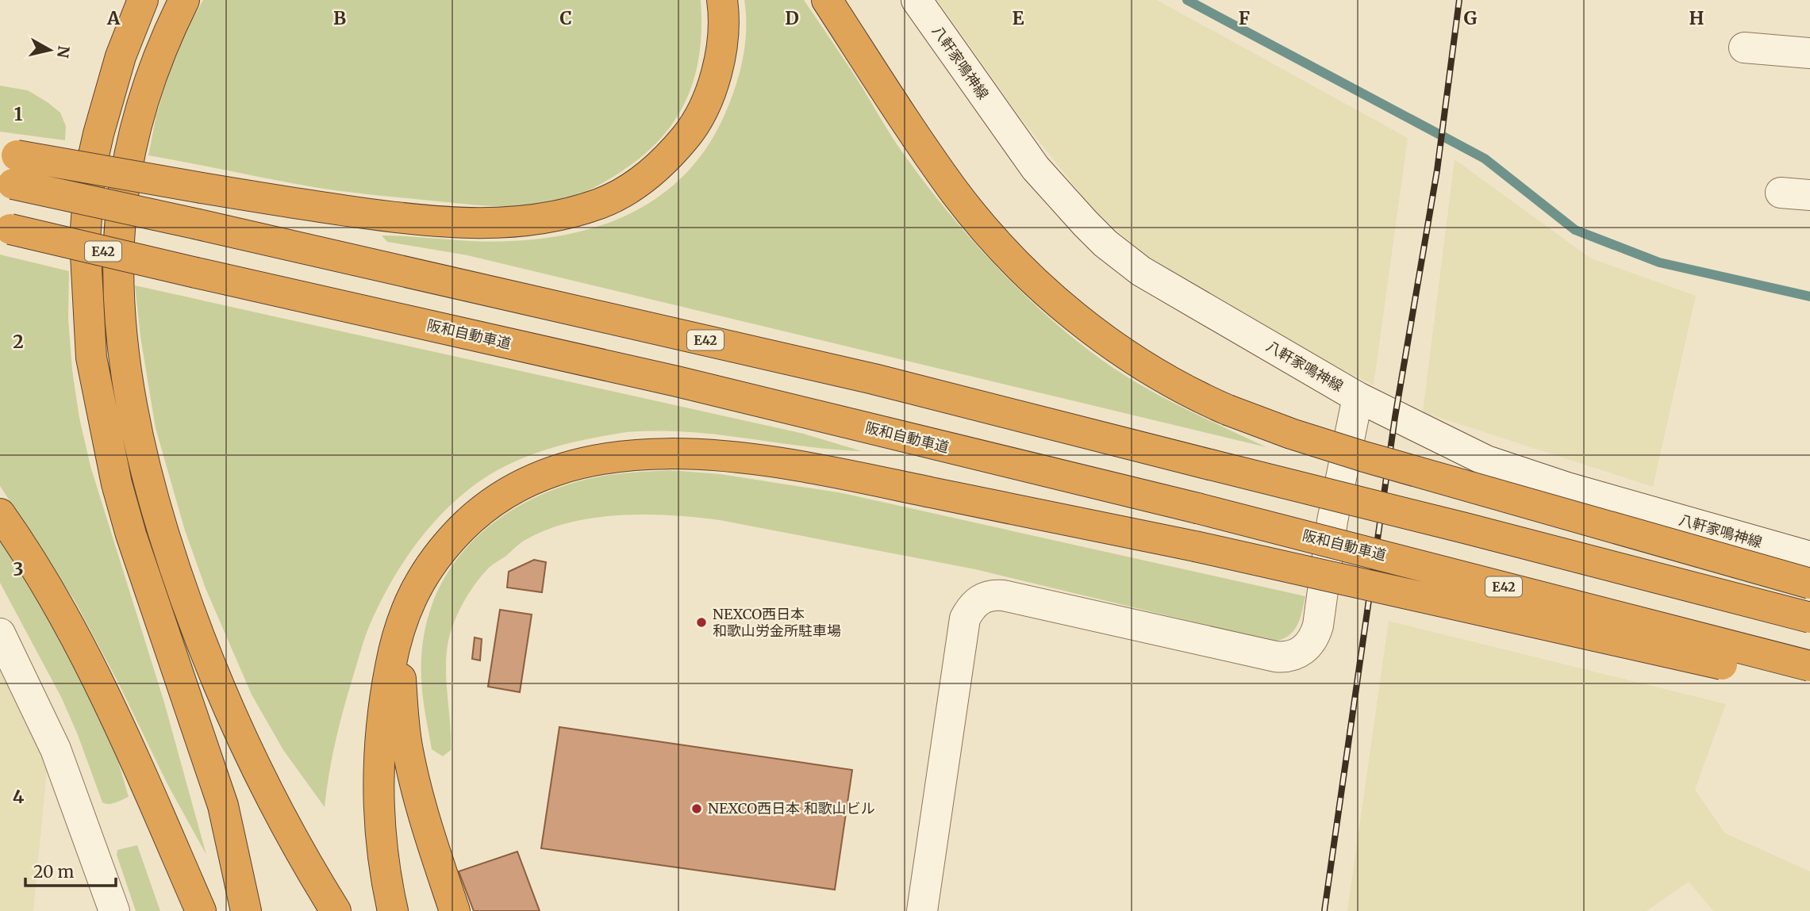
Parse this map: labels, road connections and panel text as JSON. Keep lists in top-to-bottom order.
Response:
{
  "streets": {
    "highway": ["E42", "阪和自動車道"],
    "street": ["八軒家鳴神線"]
  },
  "places": ["NEXCO西日本 和歌山労金所駐車場", "NEXCO西日本 和歌山ビル"],
  "scale_bar": "20 m",
  "north": "right",
  "grid": {
    "columns": [
      "A",
      "B",
      "C",
      "D",
      "E",
      "F",
      "G",
      "H"
    ],
    "rows": [
      "1",
      "2",
      "3",
      "4"
    ]
  }
}
